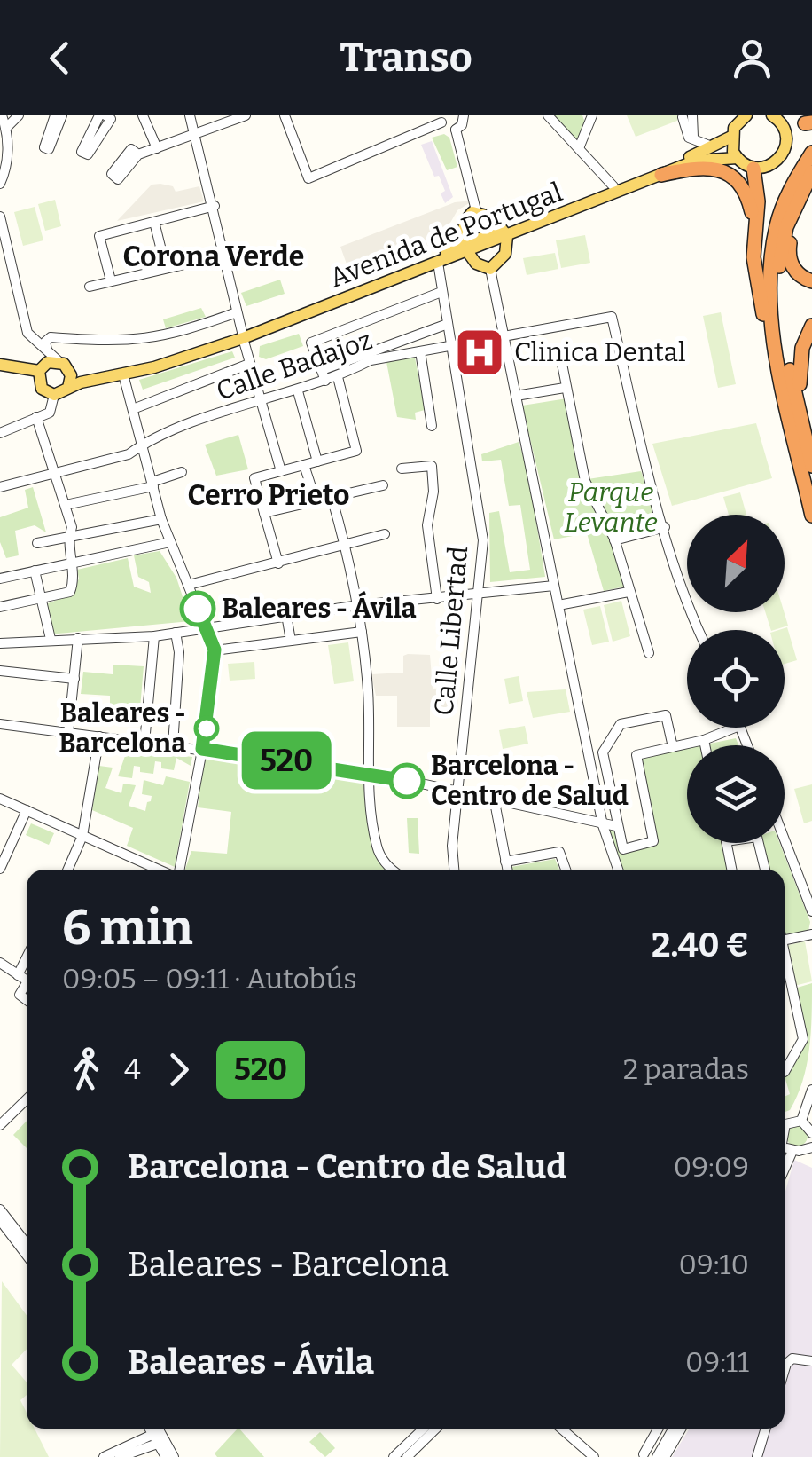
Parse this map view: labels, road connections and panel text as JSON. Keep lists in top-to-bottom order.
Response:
{
  "streets": {
    "main road": ["Avenida de Portugal"],
    "street": ["Calle Badajoz", "Calle Libertad"]
  },
  "crossings": [
    ["Avenida de Portugal", "Calle Libertad"],
    ["Calle Badajoz", "Calle Libertad"]
  ],
  "districts": ["Corona Verde", "Cerro Prieto"],
  "parks": ["Parque Levante"],
  "places": {
    "hospital": ["Clinica Dental"],
    "other": ["Baleares - Ávila", "Baleares - Barcelona", "Barcelona - Centro de Salud"]
  },
  "lines": ["bus line 520"],
  "north": "top right",
  "page": {
    "header": "Transo",
    "on_map": "520",
    "heading": ["6 min", "09:05 – 09:11 · Autobús", "2.40 €"],
    "legs": ["4", "520", "2 paradas"],
    "list": [
      {
        "name": "Barcelona - Centro de Salud",
        "value": "09:09"
      },
      {
        "name": "Baleares - Barcelona",
        "value": "09:10"
      },
      {
        "name": "Baleares - Ávila",
        "value": "09:11"
      }
    ]
  }
}
